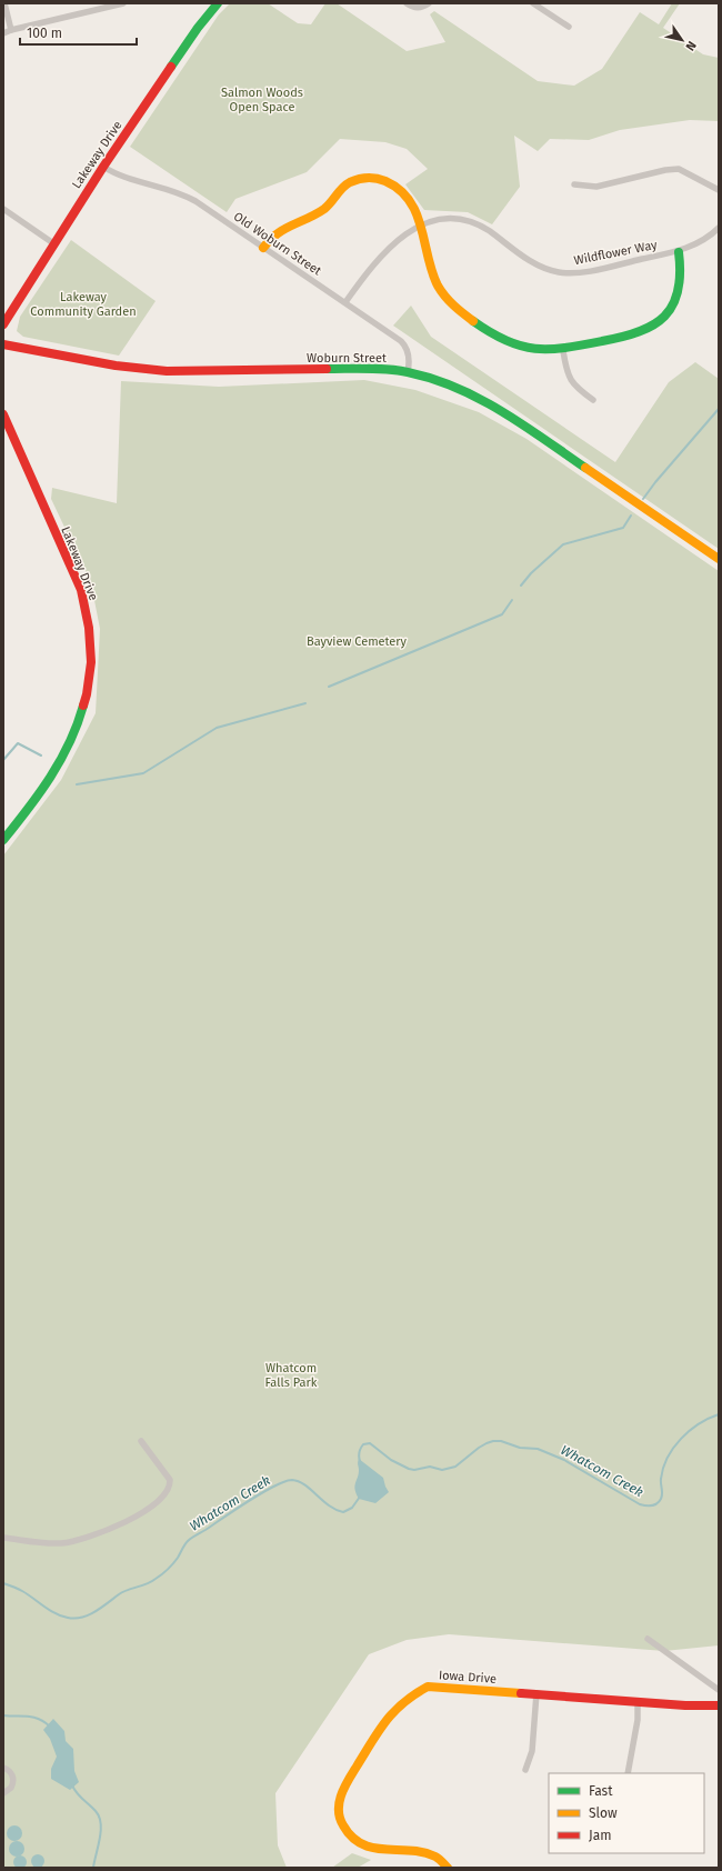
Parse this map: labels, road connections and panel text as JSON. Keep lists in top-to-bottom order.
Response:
{
  "streets": {
    "street": [
      "Lakeway Drive",
      "Old Woburn Street",
      "Wildflower Way",
      "Woburn Street",
      "Iowa Drive"
    ]
  },
  "crossings": [
    ["Lakeway Drive", "Old Woburn Street"],
    ["Old Woburn Street", "Wildflower Way"],
    ["Old Woburn Street", "Woburn Street"]
  ],
  "water": ["Whatcom Creek"],
  "parks": [
    "Salmon Woods Open Space",
    "Lakeway Community Garden",
    "Bayview Cemetery",
    "Whatcom Falls Park"
  ],
  "legend": ["Fast", "Slow", "Jam"],
  "scale_bar": "100 m",
  "north": "bottom right"
}
